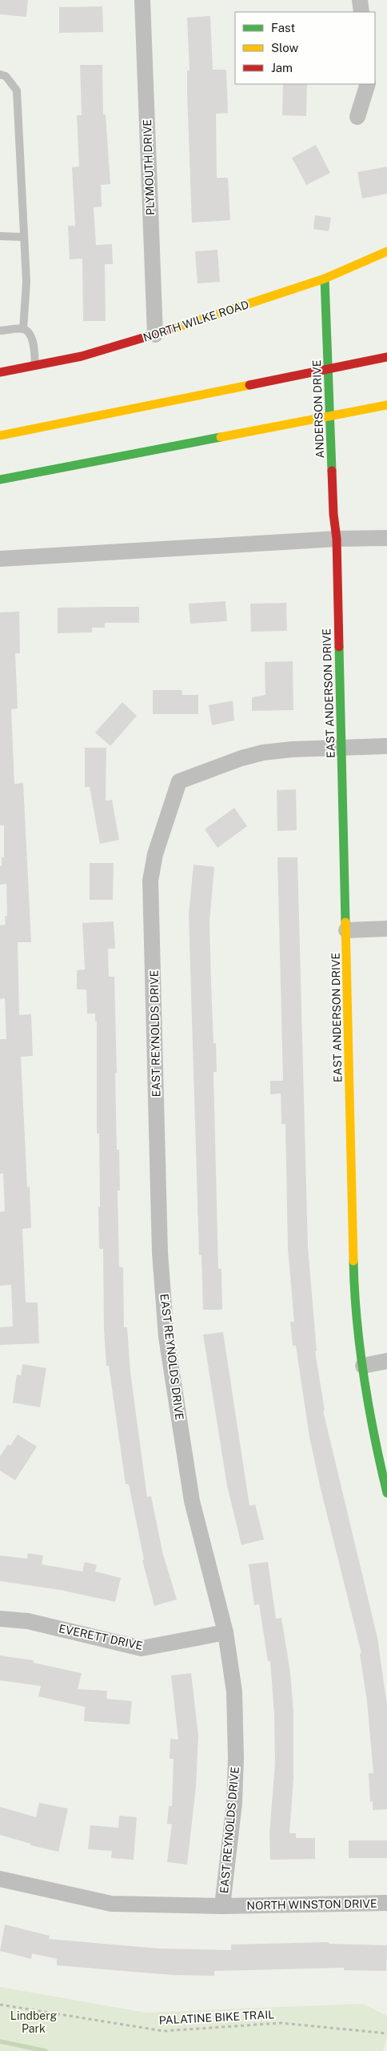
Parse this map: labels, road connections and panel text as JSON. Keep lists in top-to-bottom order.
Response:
{
  "streets": {
    "main road": ["NORTH WILKE ROAD", "ANDERSON DRIVE", "EAST ANDERSON DRIVE"],
    "street": [
      "PLYMOUTH DRIVE",
      "EAST REYNOLDS DRIVE",
      "EVERETT DRIVE",
      "NORTH WINSTON DRIVE"
    ],
    "path": ["PALATINE BIKE TRAIL"]
  },
  "crossings": [
    ["PLYMOUTH DRIVE", "NORTH WILKE ROAD"],
    ["NORTH WILKE ROAD", "ANDERSON DRIVE"],
    ["ANDERSON DRIVE", "EAST ANDERSON DRIVE"],
    ["EAST ANDERSON DRIVE", "EAST REYNOLDS DRIVE"],
    ["EAST REYNOLDS DRIVE", "EVERETT DRIVE"],
    ["EAST REYNOLDS DRIVE", "NORTH WINSTON DRIVE"]
  ],
  "parks": ["Lindberg Park"],
  "legend": ["Fast", "Slow", "Jam"]
}
